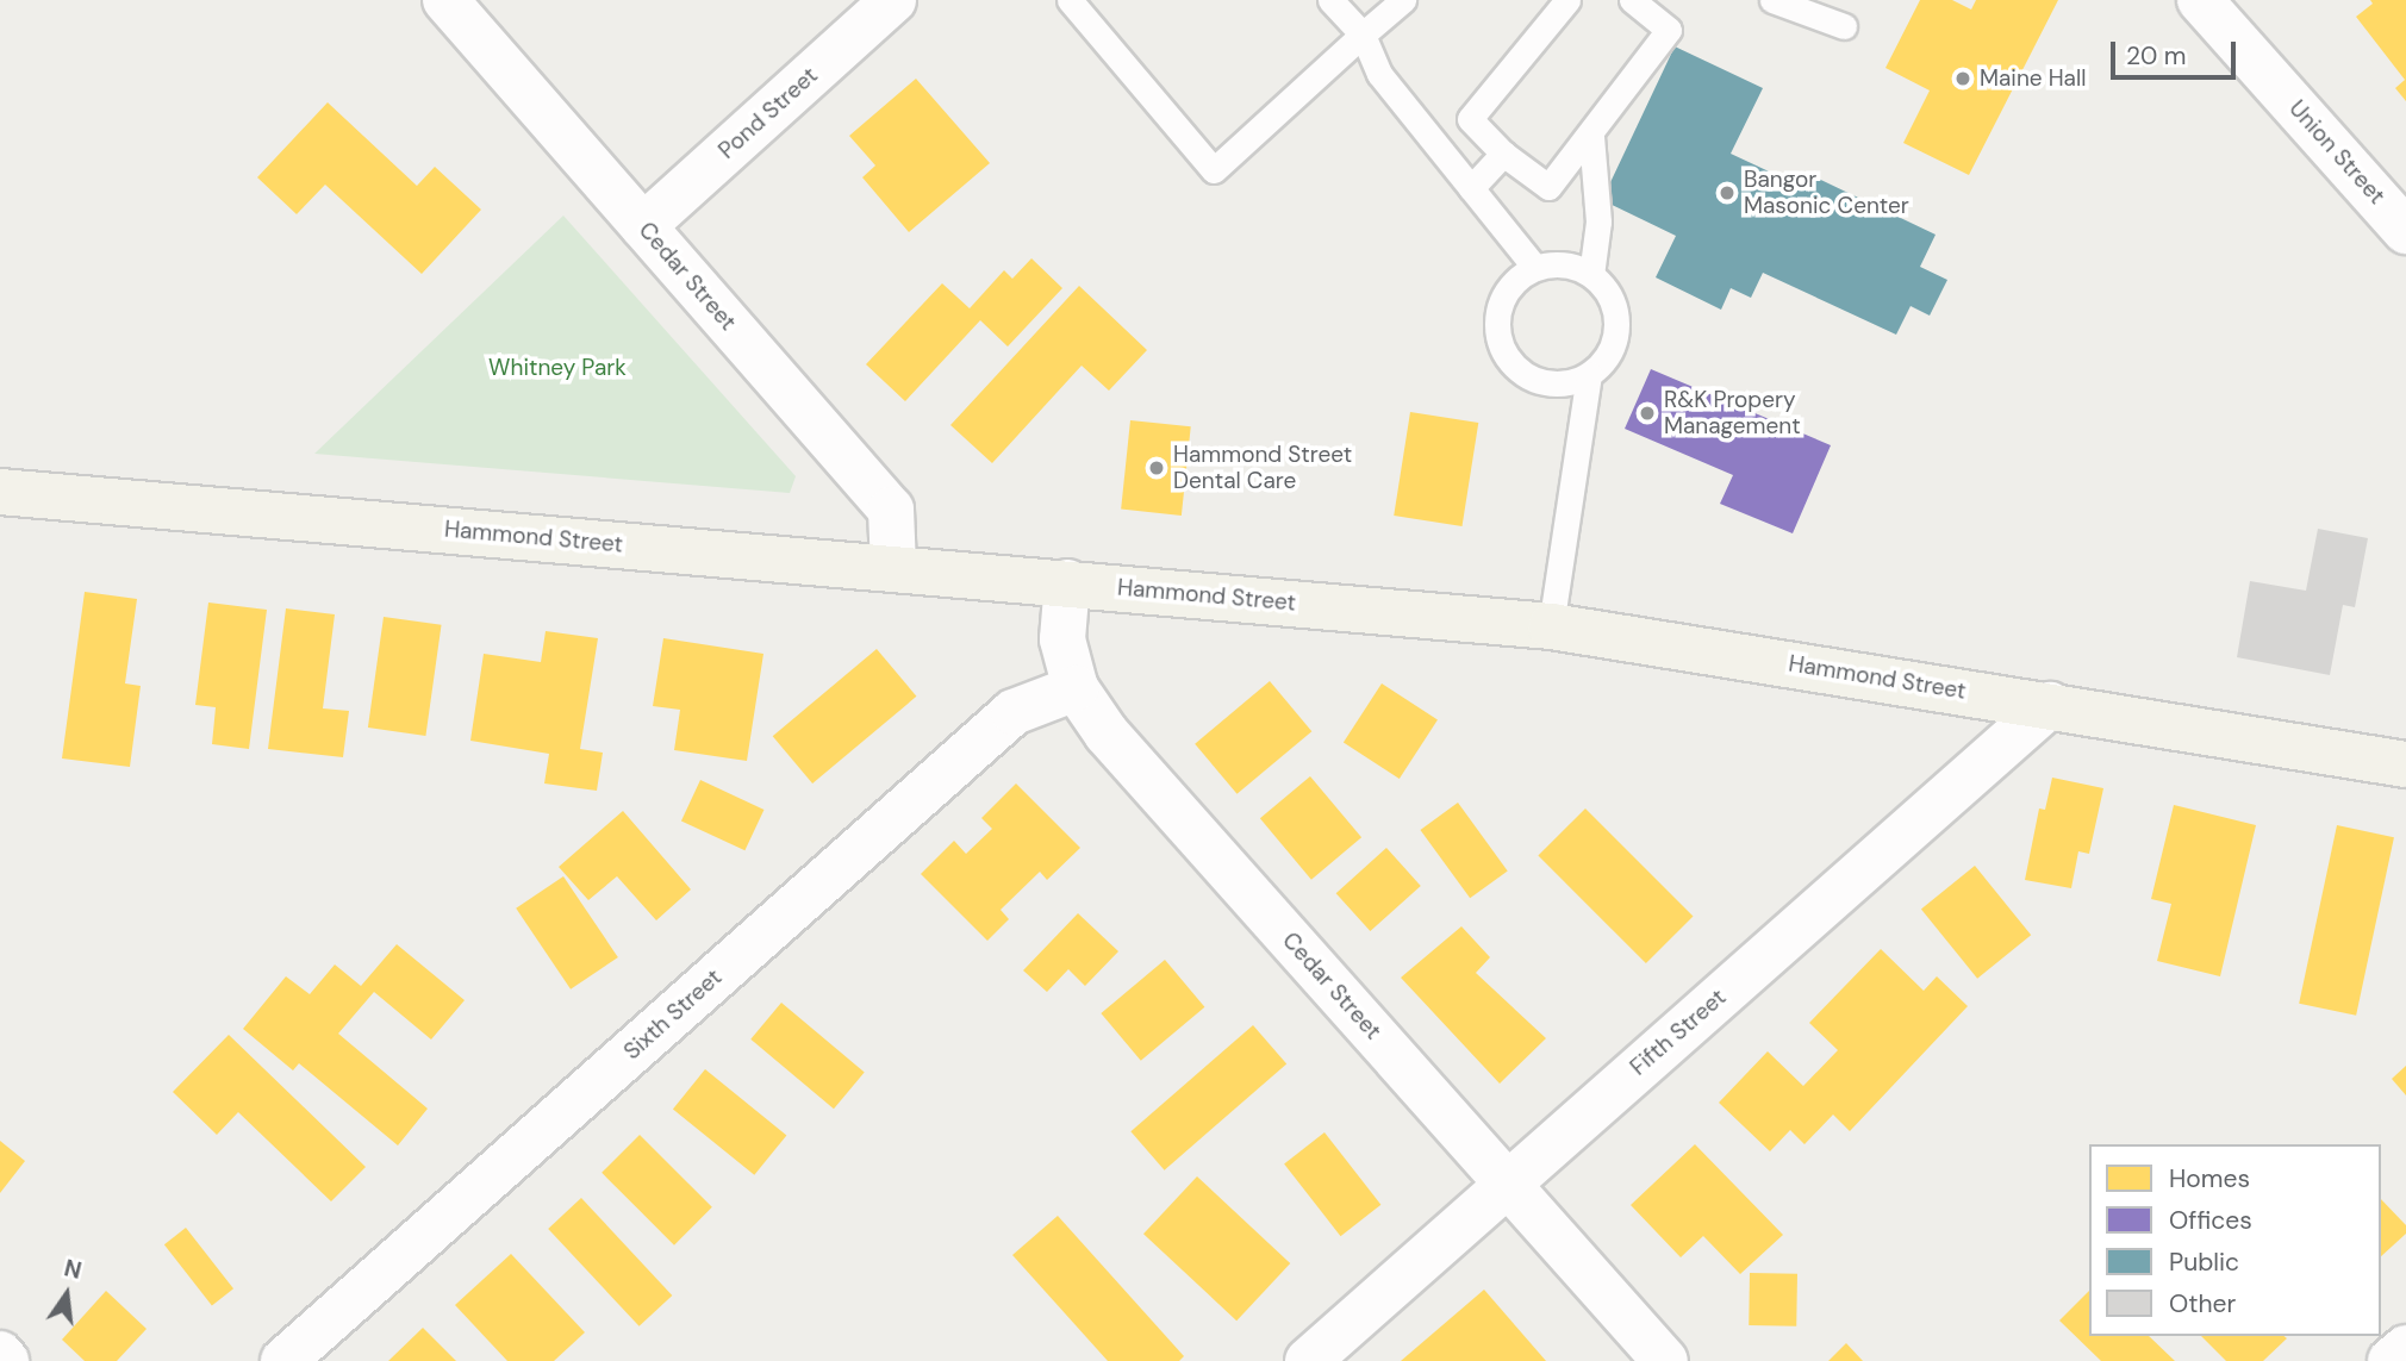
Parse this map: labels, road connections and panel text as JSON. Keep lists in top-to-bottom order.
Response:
{
  "streets": {
    "main road": ["Hammond Street"],
    "street": [
      "Pond Street",
      "Union Street",
      "Cedar Street",
      "Sixth Street",
      "Fifth Street"
    ]
  },
  "crossings": [
    ["Pond Street", "Cedar Street"],
    ["Cedar Street", "Hammond Street"],
    ["Cedar Street", "Sixth Street"],
    ["Cedar Street", "Fifth Street"],
    ["Hammond Street", "Fifth Street"]
  ],
  "parks": ["Whitney Park"],
  "places": [
    "Maine Hall",
    "Bangor Masonic Center",
    "R&K Propery Management",
    "Hammond Street Dental Care"
  ],
  "legend": [
    "Homes",
    "Offices",
    "Public",
    "Other"
  ],
  "scale_bar": "20 m",
  "north": "top"
}
